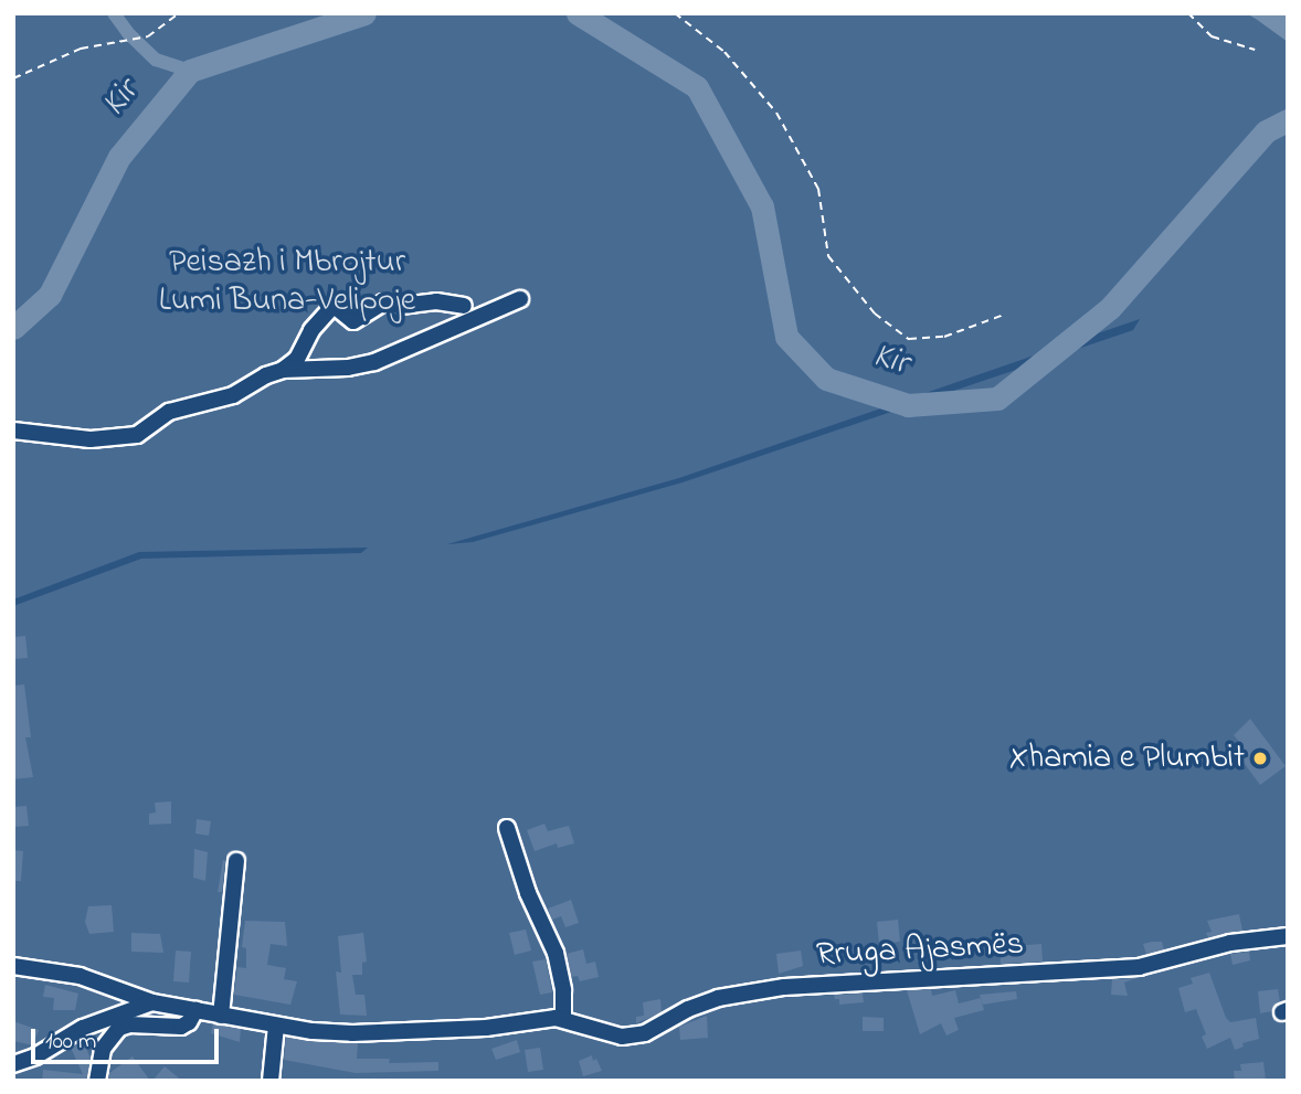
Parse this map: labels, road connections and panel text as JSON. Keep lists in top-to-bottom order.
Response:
{
  "streets": {
    "street": ["Rruga Ajasmës"]
  },
  "water": ["Kir"],
  "parks": ["Peisazh i Mbrojtur Lumi Buna-Velipoje"],
  "places": ["Xhamia e Plumbit"],
  "scale_bar": "100 m"
}
